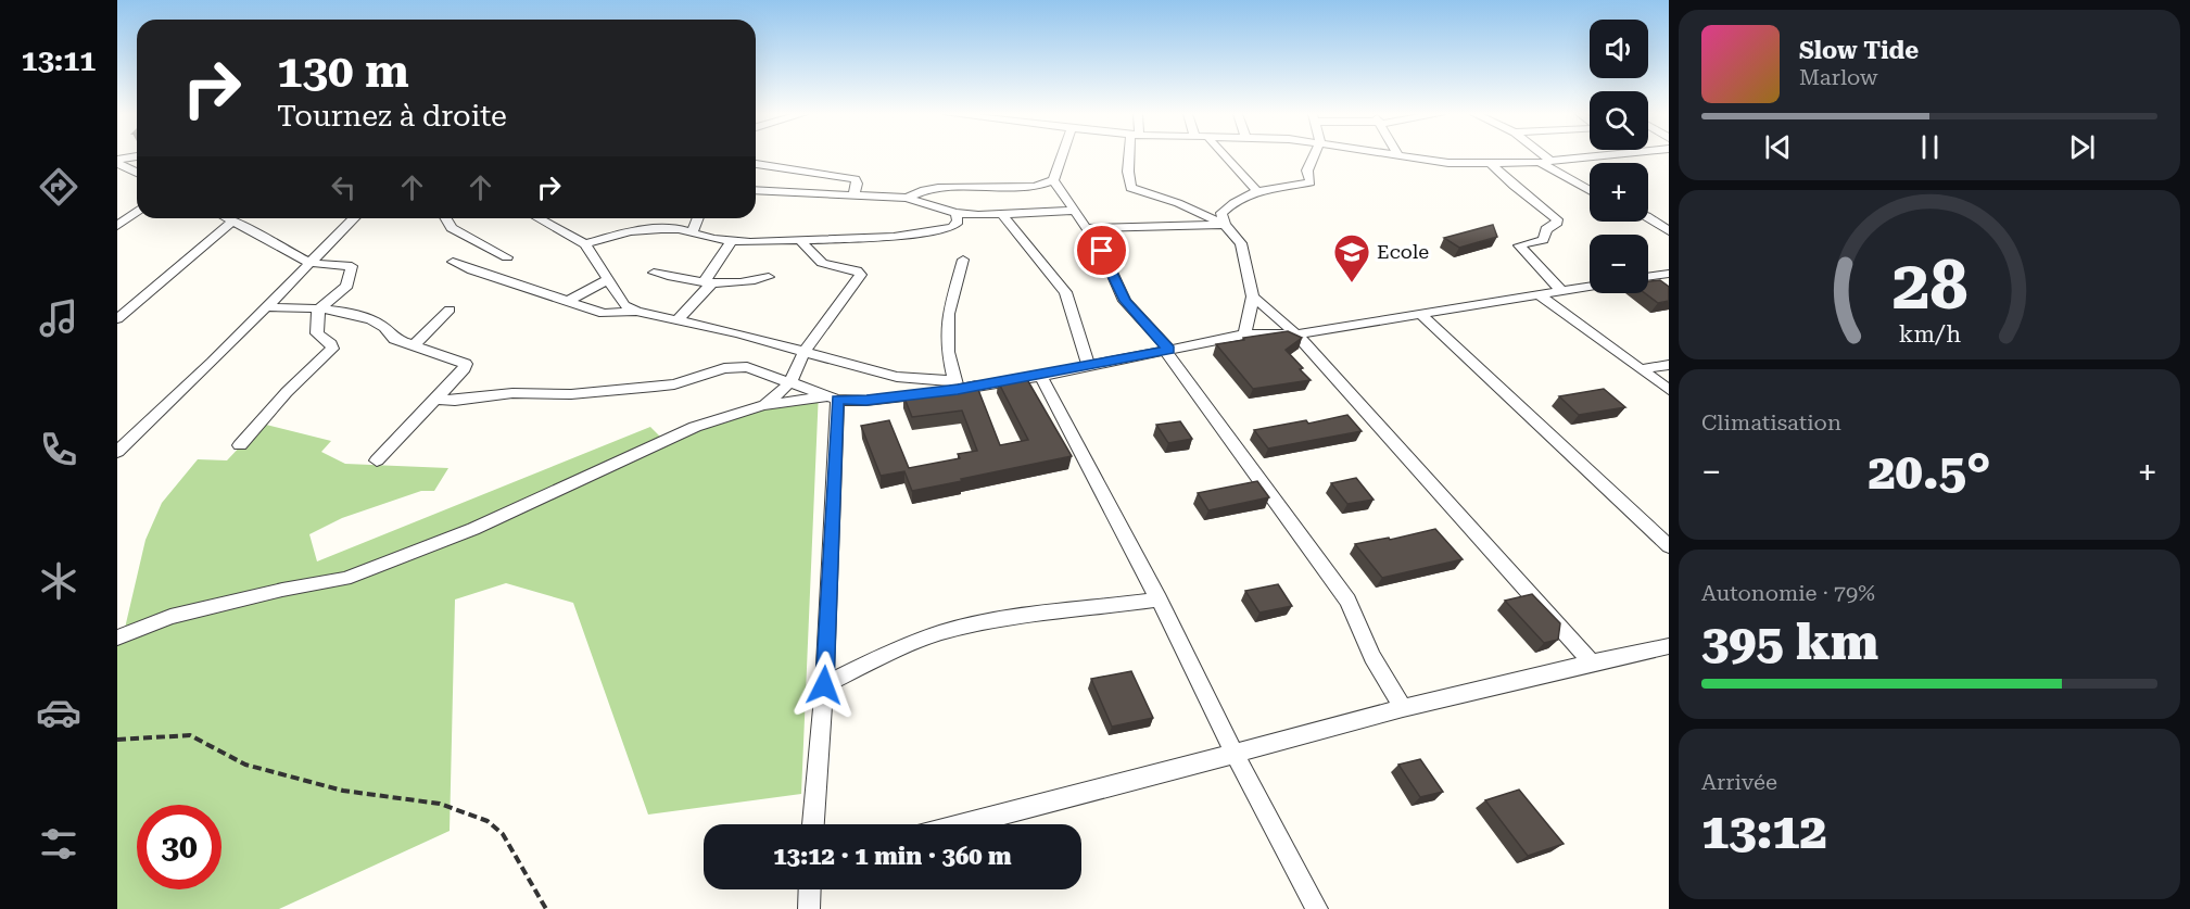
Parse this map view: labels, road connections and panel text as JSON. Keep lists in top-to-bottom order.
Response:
{
  "places": {
    "school or university": ["Ecole"]
  },
  "page": {
    "tabs": "13:11",
    "map_buttons": ["+", "−"],
    "turn": ["130 m", "Tournez à droite"],
    "song": ["Slow Tide", "Marlow"],
    "tile": [
      "Climatisation",
      ["Autonomie · 79%", "395 km"],
      ["Arrivée", "13:12"]
    ],
    "heat": ["−", "20.5°", "+"],
    "limit": "30",
    "trip": "13:12 · 1 min · 360 m",
    "gauge": ["28", "km/h"]
  }
}
